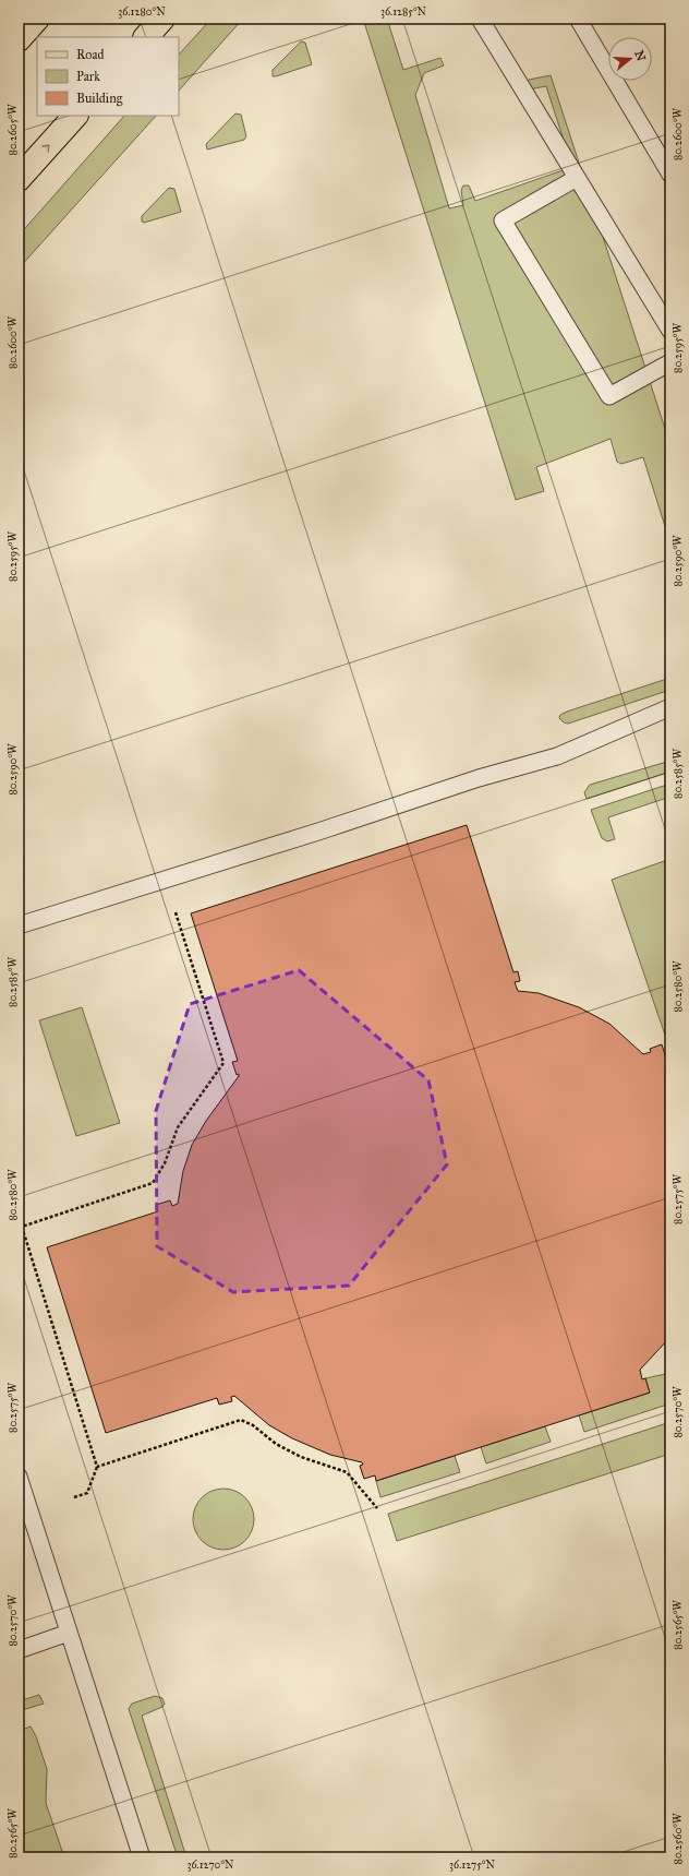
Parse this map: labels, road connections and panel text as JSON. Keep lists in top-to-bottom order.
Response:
{
  "legend": ["Road", "Park", "Building"],
  "north": "right",
  "coordinates": [
    "36.1280°N",
    "36.1285°N",
    "80.2605°W",
    "80.2600°W",
    "80.2595°W",
    "80.2590°W",
    "80.2585°W",
    "80.2580°W",
    "80.2575°W",
    "80.2570°W",
    "80.2565°W",
    "80.2560°W",
    "36.1270°N",
    "36.1275°N"
  ]
}
